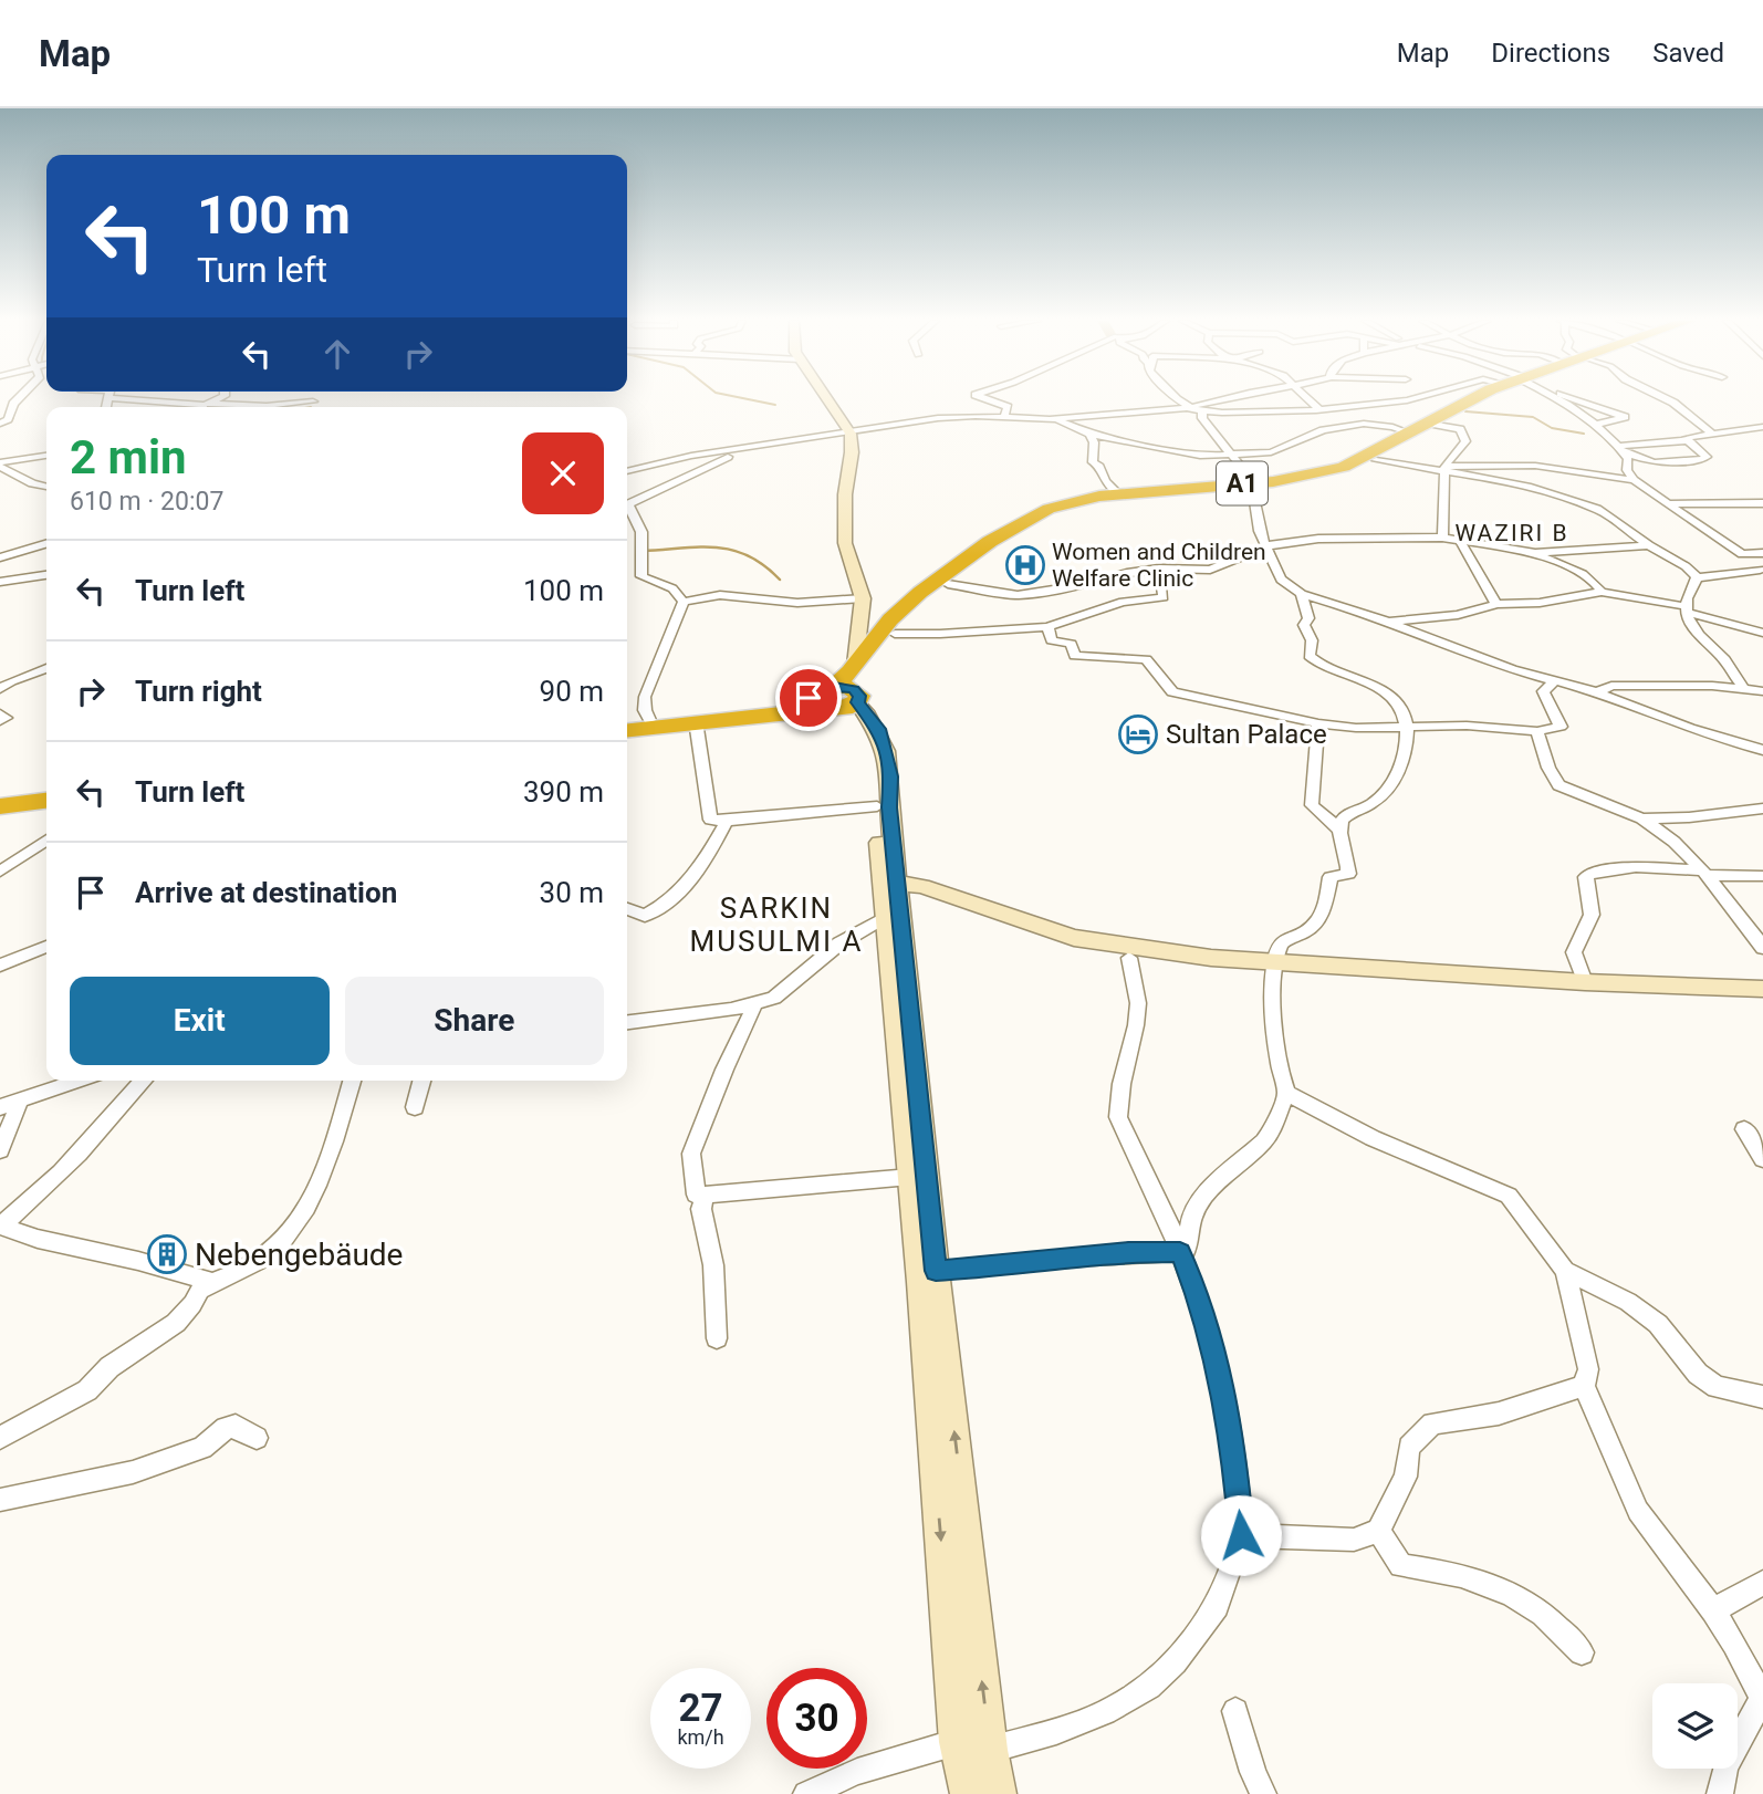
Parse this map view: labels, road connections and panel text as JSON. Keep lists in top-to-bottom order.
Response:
{
  "streets": {
    "highway": ["A1"]
  },
  "districts": ["WAZIRI B", "SARKIN MUSULMI A"],
  "places": {
    "hospital": ["Women and Children Welfare Clinic"],
    "hotel": ["Sultan Palace"],
    "building": ["Nebengebäude"]
  },
  "page": {
    "header": "Map",
    "nav": ["Map", "Directions", "Saved"],
    "turn": ["100 m", "Turn left"],
    "heading": ["2 min", "610 m · 20:07"],
    "list": [
      {
        "name": "Turn left",
        "value": "100 m"
      },
      {
        "name": "Turn right",
        "value": "90 m"
      },
      {
        "name": "Turn left",
        "value": "390 m"
      },
      {
        "name": "Arrive at destination",
        "value": "30 m"
      }
    ],
    "buttons": ["Exit", "Share"],
    "speed": "27 km/h",
    "limit": "30"
  }
}
